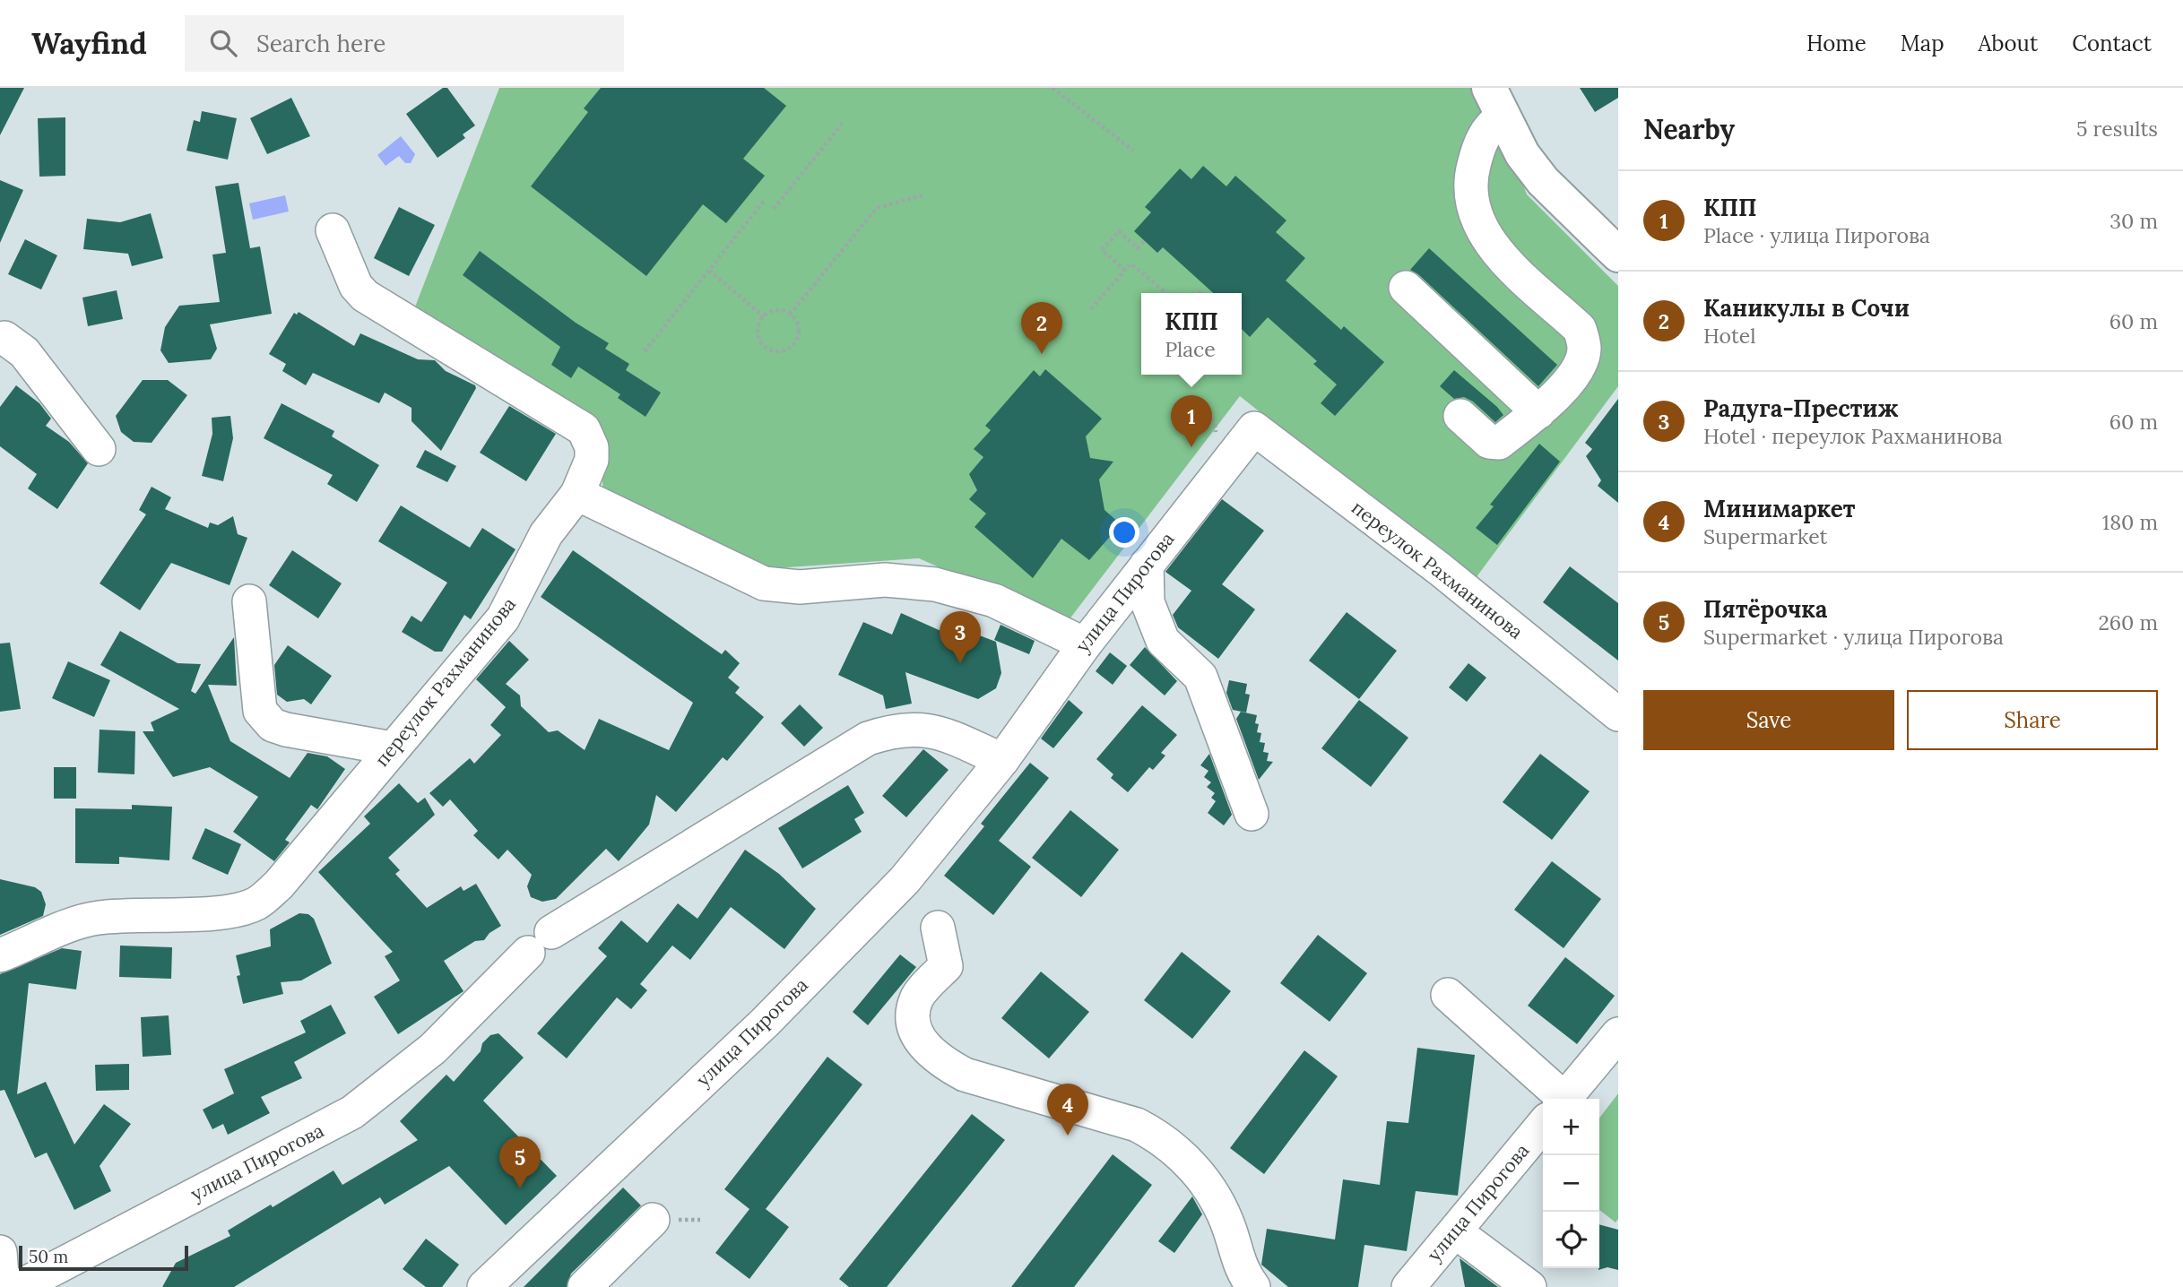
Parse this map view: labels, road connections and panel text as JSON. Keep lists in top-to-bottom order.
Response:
{
  "streets": {
    "street": ["переулок Рахманинова", "улица Пирогова"]
  },
  "crossings": [
    ["переулок Рахманинова", "улица Пирогова"]
  ],
  "scale_bar": "50 m",
  "page": {
    "header": "Wayfind",
    "search": "Search here",
    "nav": [
      "Home",
      "Map",
      "About",
      "Contact"
    ],
    "heading": ["Nearby", "5 results"],
    "list": [
      {
        "mark": "1",
        "name": "КПП",
        "note": "Place · улица Пирогова",
        "value": "30 m"
      },
      {
        "mark": "2",
        "name": "Каникулы в Сочи",
        "note": "Hotel",
        "value": "60 m"
      },
      {
        "mark": "3",
        "name": "Радуга-Престиж",
        "note": "Hotel · переулок Рахманинова",
        "value": "60 m"
      },
      {
        "mark": "4",
        "name": "Минимаркет",
        "note": "Supermarket",
        "value": "180 m"
      },
      {
        "mark": "5",
        "name": "Пятёрочка",
        "note": "Supermarket · улица Пирогова",
        "value": "260 m"
      }
    ],
    "popup": ["КПП", "Place"],
    "pins": [
      "2",
      "1",
      "3",
      "4",
      "5"
    ],
    "buttons": ["Save", "Share"],
    "map_buttons": ["+", "−"],
    "scale": "50 m"
  }
}
